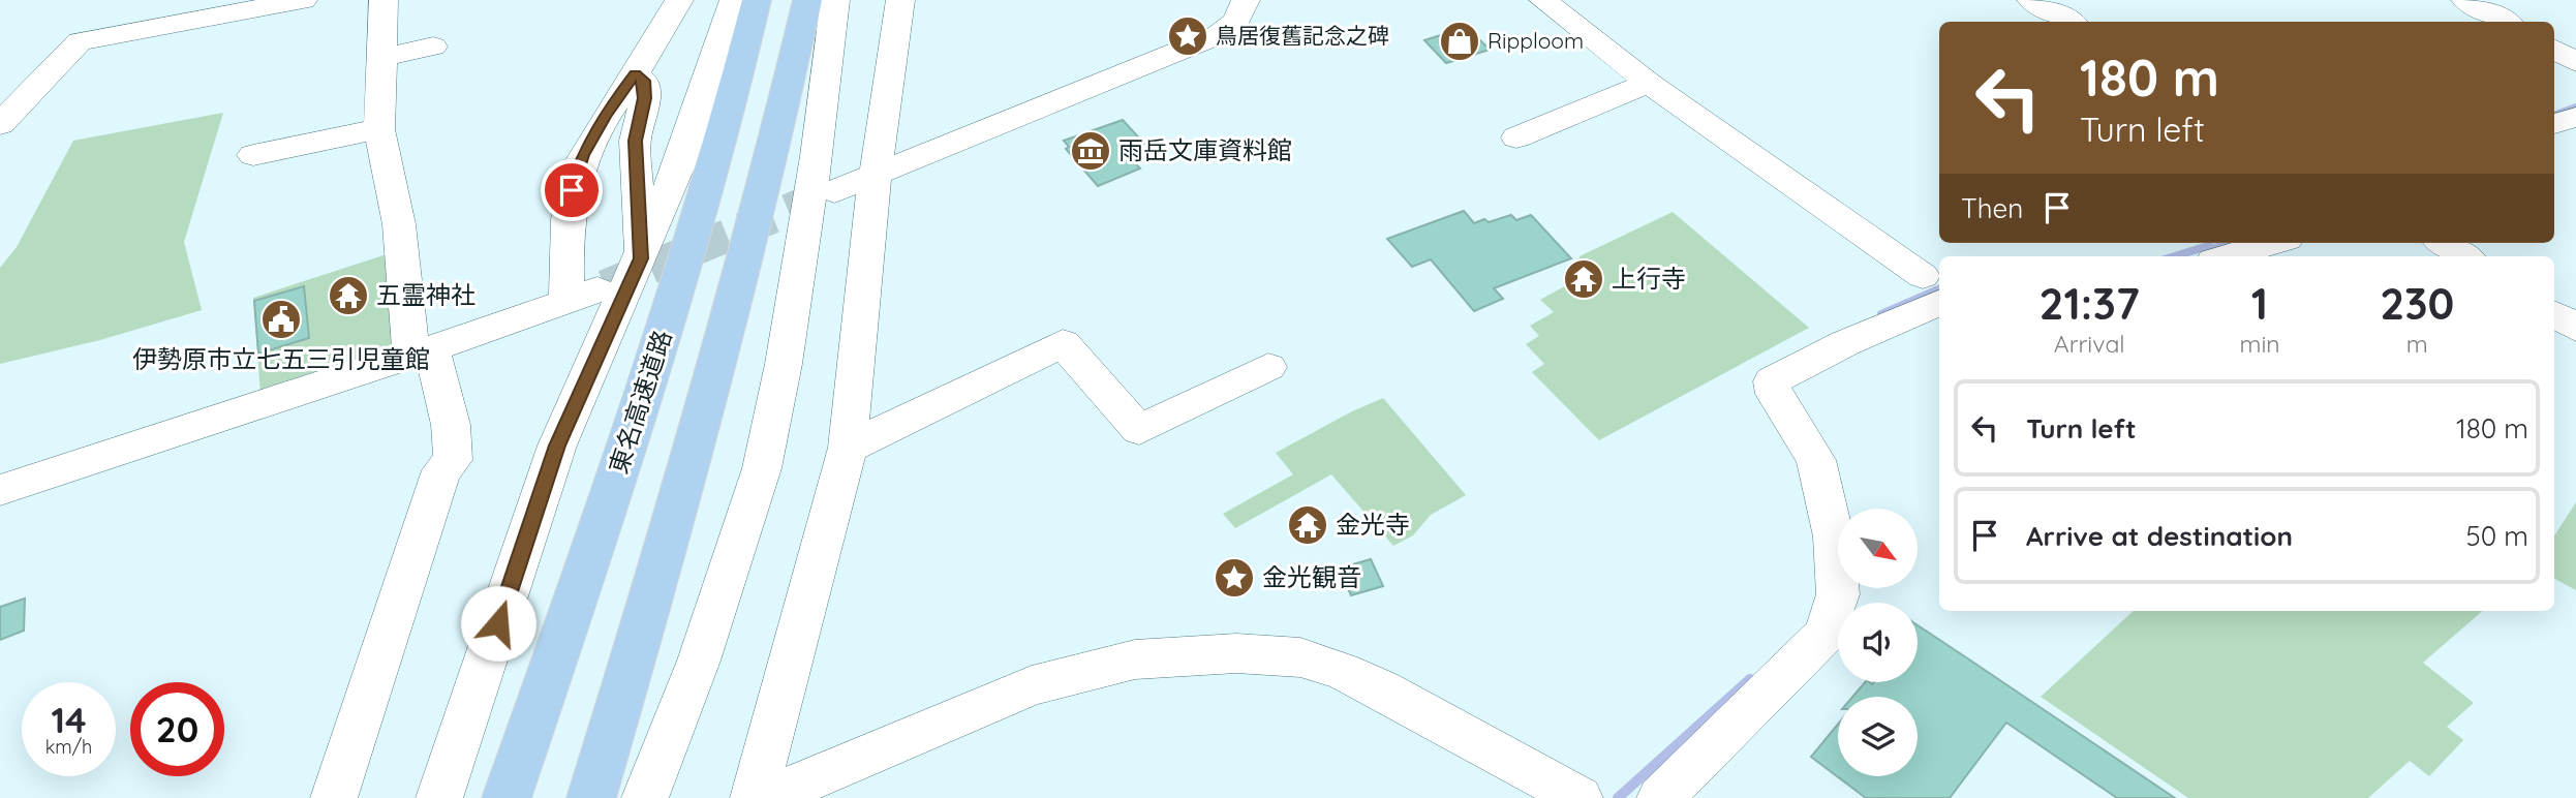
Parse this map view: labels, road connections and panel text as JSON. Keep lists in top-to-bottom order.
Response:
{
  "streets": {
    "highway": ["東名高速道路"]
  },
  "places": {
    "place": ["鳥居復舊記念之碑", "金光観音"],
    "shop": ["Ripploom"],
    "museum": ["雨岳文庫資料館"],
    "temple": ["上行寺", "五霊神社", "金光寺"],
    "public building": ["伊勢原市立七五三引児童館"]
  },
  "north": "bottom right",
  "page": {
    "turn": ["180 m", "Turn left"],
    "then": "Then",
    "eta": [
      "21:37",
      "Arrival",
      "1",
      "min",
      "230",
      "m"
    ],
    "list": [
      {
        "name": "Turn left",
        "value": "180 m"
      },
      {
        "name": "Arrive at destination",
        "value": "50 m"
      }
    ],
    "speed": "14 km/h",
    "limit": "20"
  }
}
